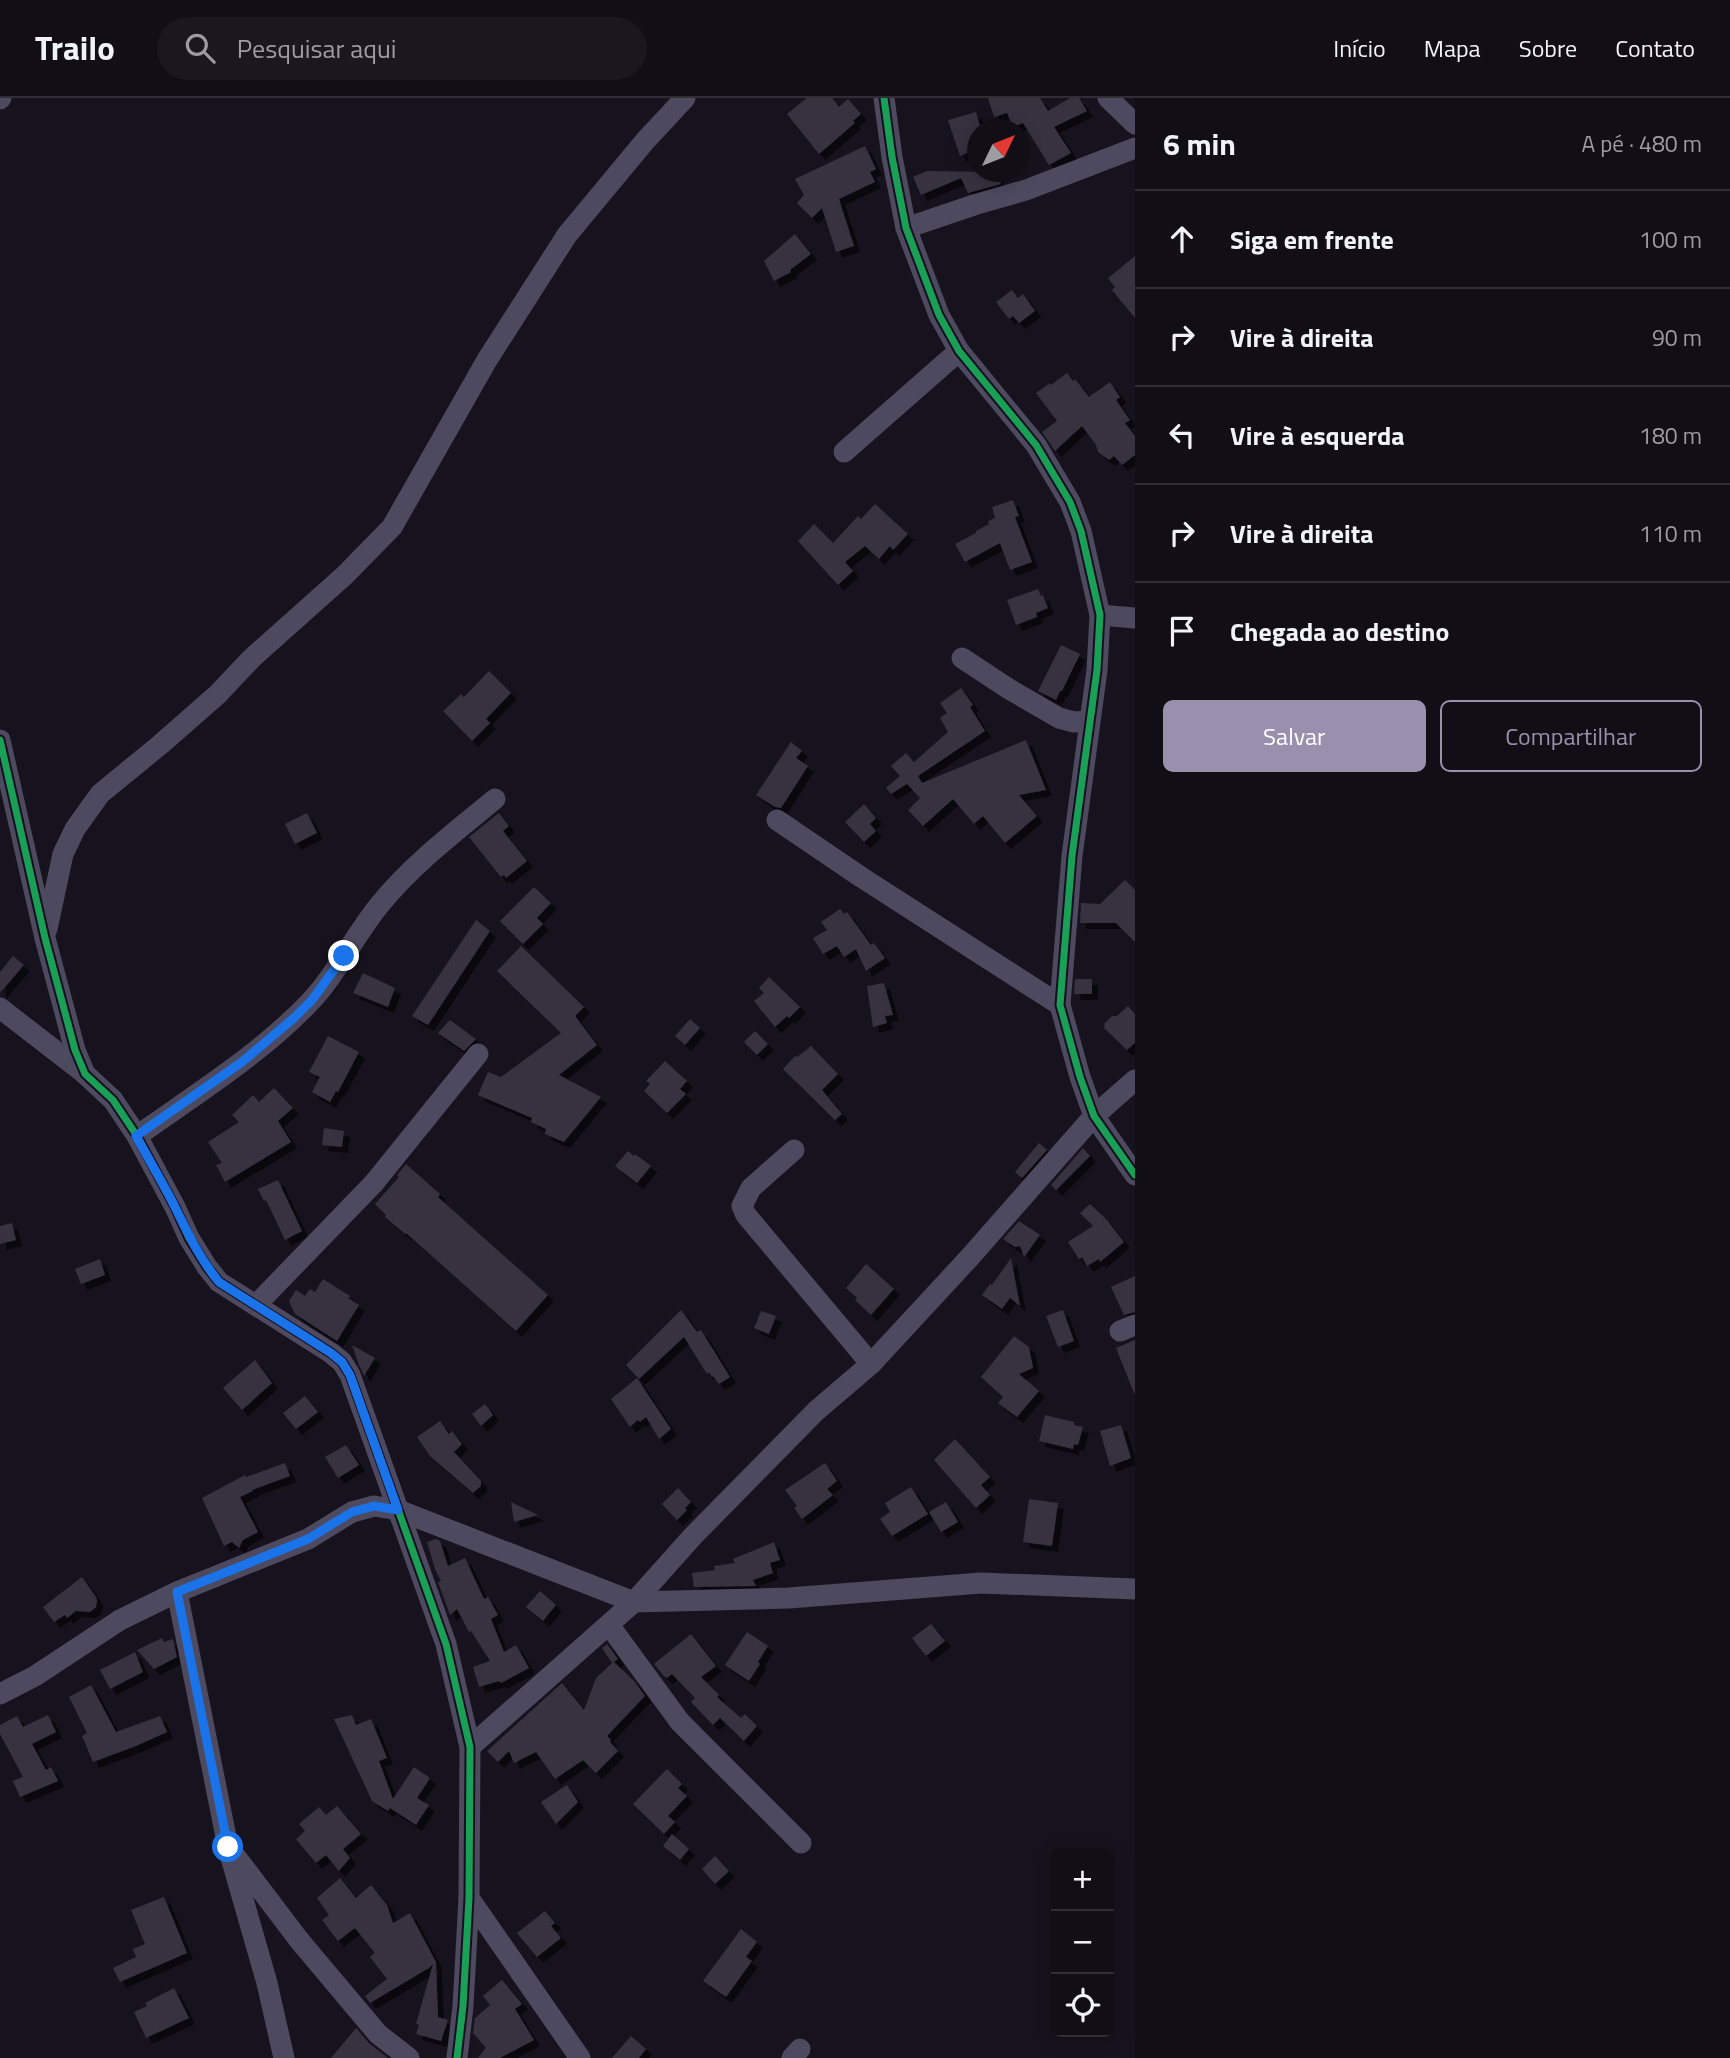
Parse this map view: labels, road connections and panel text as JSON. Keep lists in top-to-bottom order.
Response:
{
  "north": "top right",
  "page": {
    "header": "Trailo",
    "search": "Pesquisar aqui",
    "nav": [
      "Início",
      "Mapa",
      "Sobre",
      "Contato"
    ],
    "heading": ["6 min", "A pé · 480 m"],
    "list": [
      ["Siga em frente", "100 m"],
      ["Vire à direita", "90 m"],
      ["Vire à esquerda", "180 m"],
      ["Vire à direita", "110 m"],
      "Chegada ao destino"
    ],
    "buttons": ["Salvar", "Compartilhar"],
    "map_buttons": ["+", "−"]
  }
}
